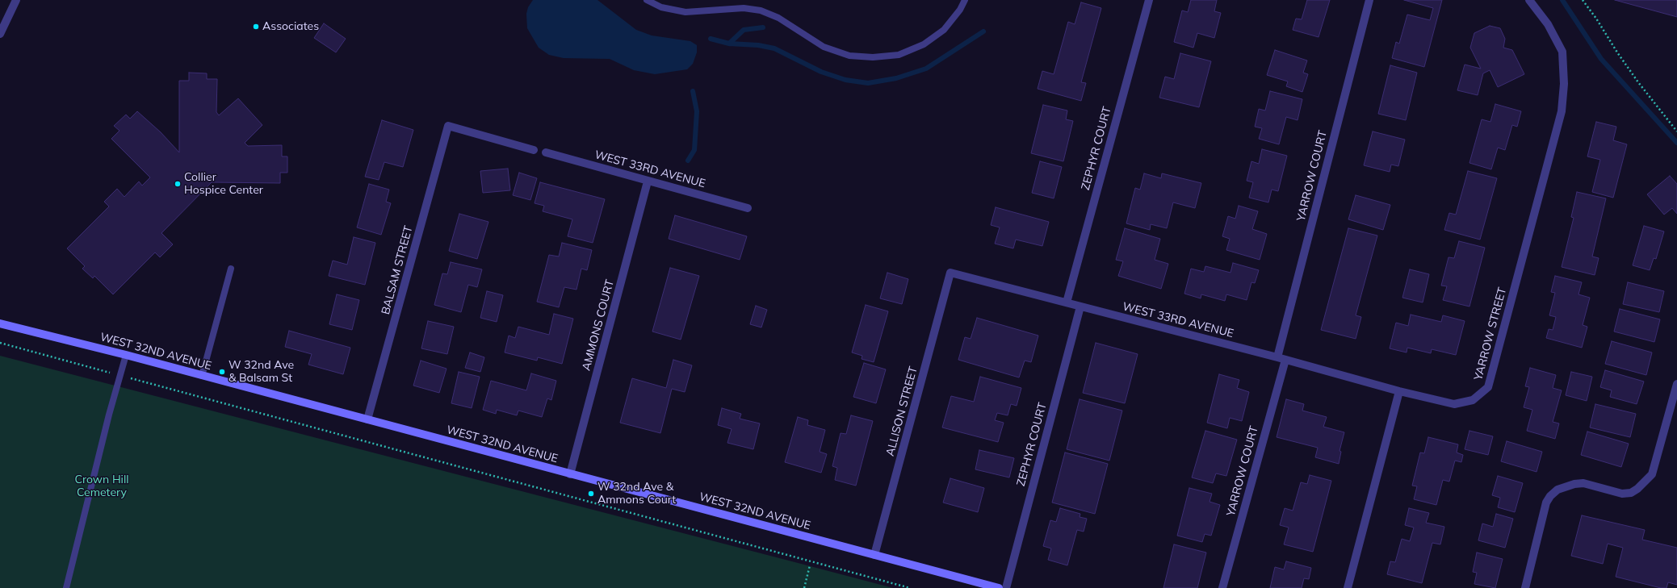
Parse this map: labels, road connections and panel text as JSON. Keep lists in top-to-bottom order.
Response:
{
  "streets": {
    "street": [
      "ZEPHYR COURT",
      "WEST 33RD AVENUE",
      "YARROW COURT",
      "BALSAM STREET",
      "AMMONS COURT",
      "YARROW STREET",
      "WEST 32ND AVENUE",
      "ALLISON STREET"
    ]
  },
  "crossings": [
    ["ZEPHYR COURT", "WEST 33RD AVENUE"],
    ["WEST 33RD AVENUE", "YARROW COURT"],
    ["WEST 33RD AVENUE", "AMMONS COURT"],
    ["WEST 33RD AVENUE", "YARROW STREET"],
    ["WEST 33RD AVENUE", "ALLISON STREET"],
    ["BALSAM STREET", "WEST 32ND AVENUE"],
    ["AMMONS COURT", "WEST 32ND AVENUE"],
    ["WEST 32ND AVENUE", "ALLISON STREET"]
  ],
  "parks": ["Crown Hill Cemetery"],
  "places": [
    "Associates",
    "Collier Hospice Center",
    "W 32nd Ave & Balsam St",
    "W 32nd Ave & Ammons Court"
  ]
}
